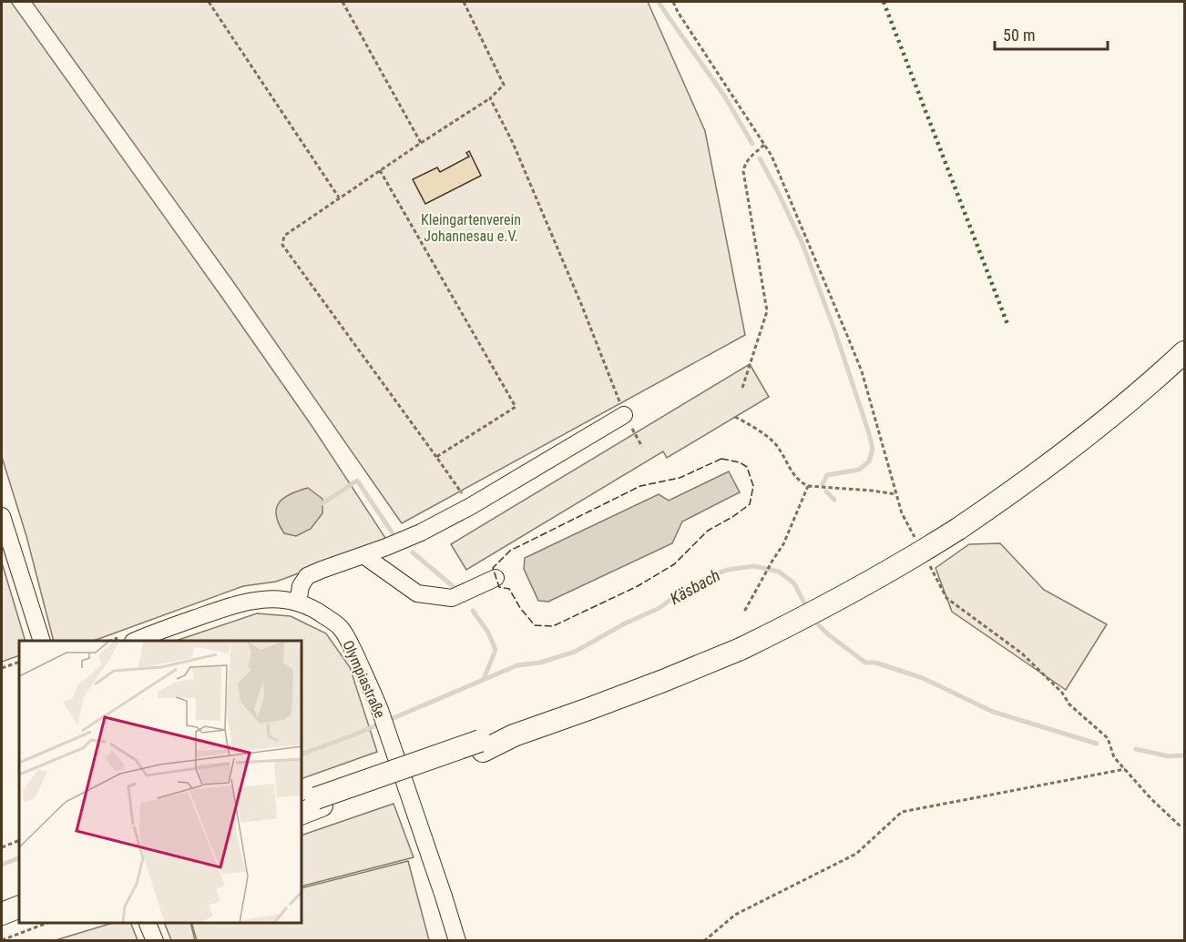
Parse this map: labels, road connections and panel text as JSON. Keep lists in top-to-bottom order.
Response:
{
  "streets": {
    "street": ["Olympiastraße"]
  },
  "water": ["Käsbach"],
  "parks": ["Kleingartenverein Johannesau e.V."],
  "scale_bar": "50 m"
}
